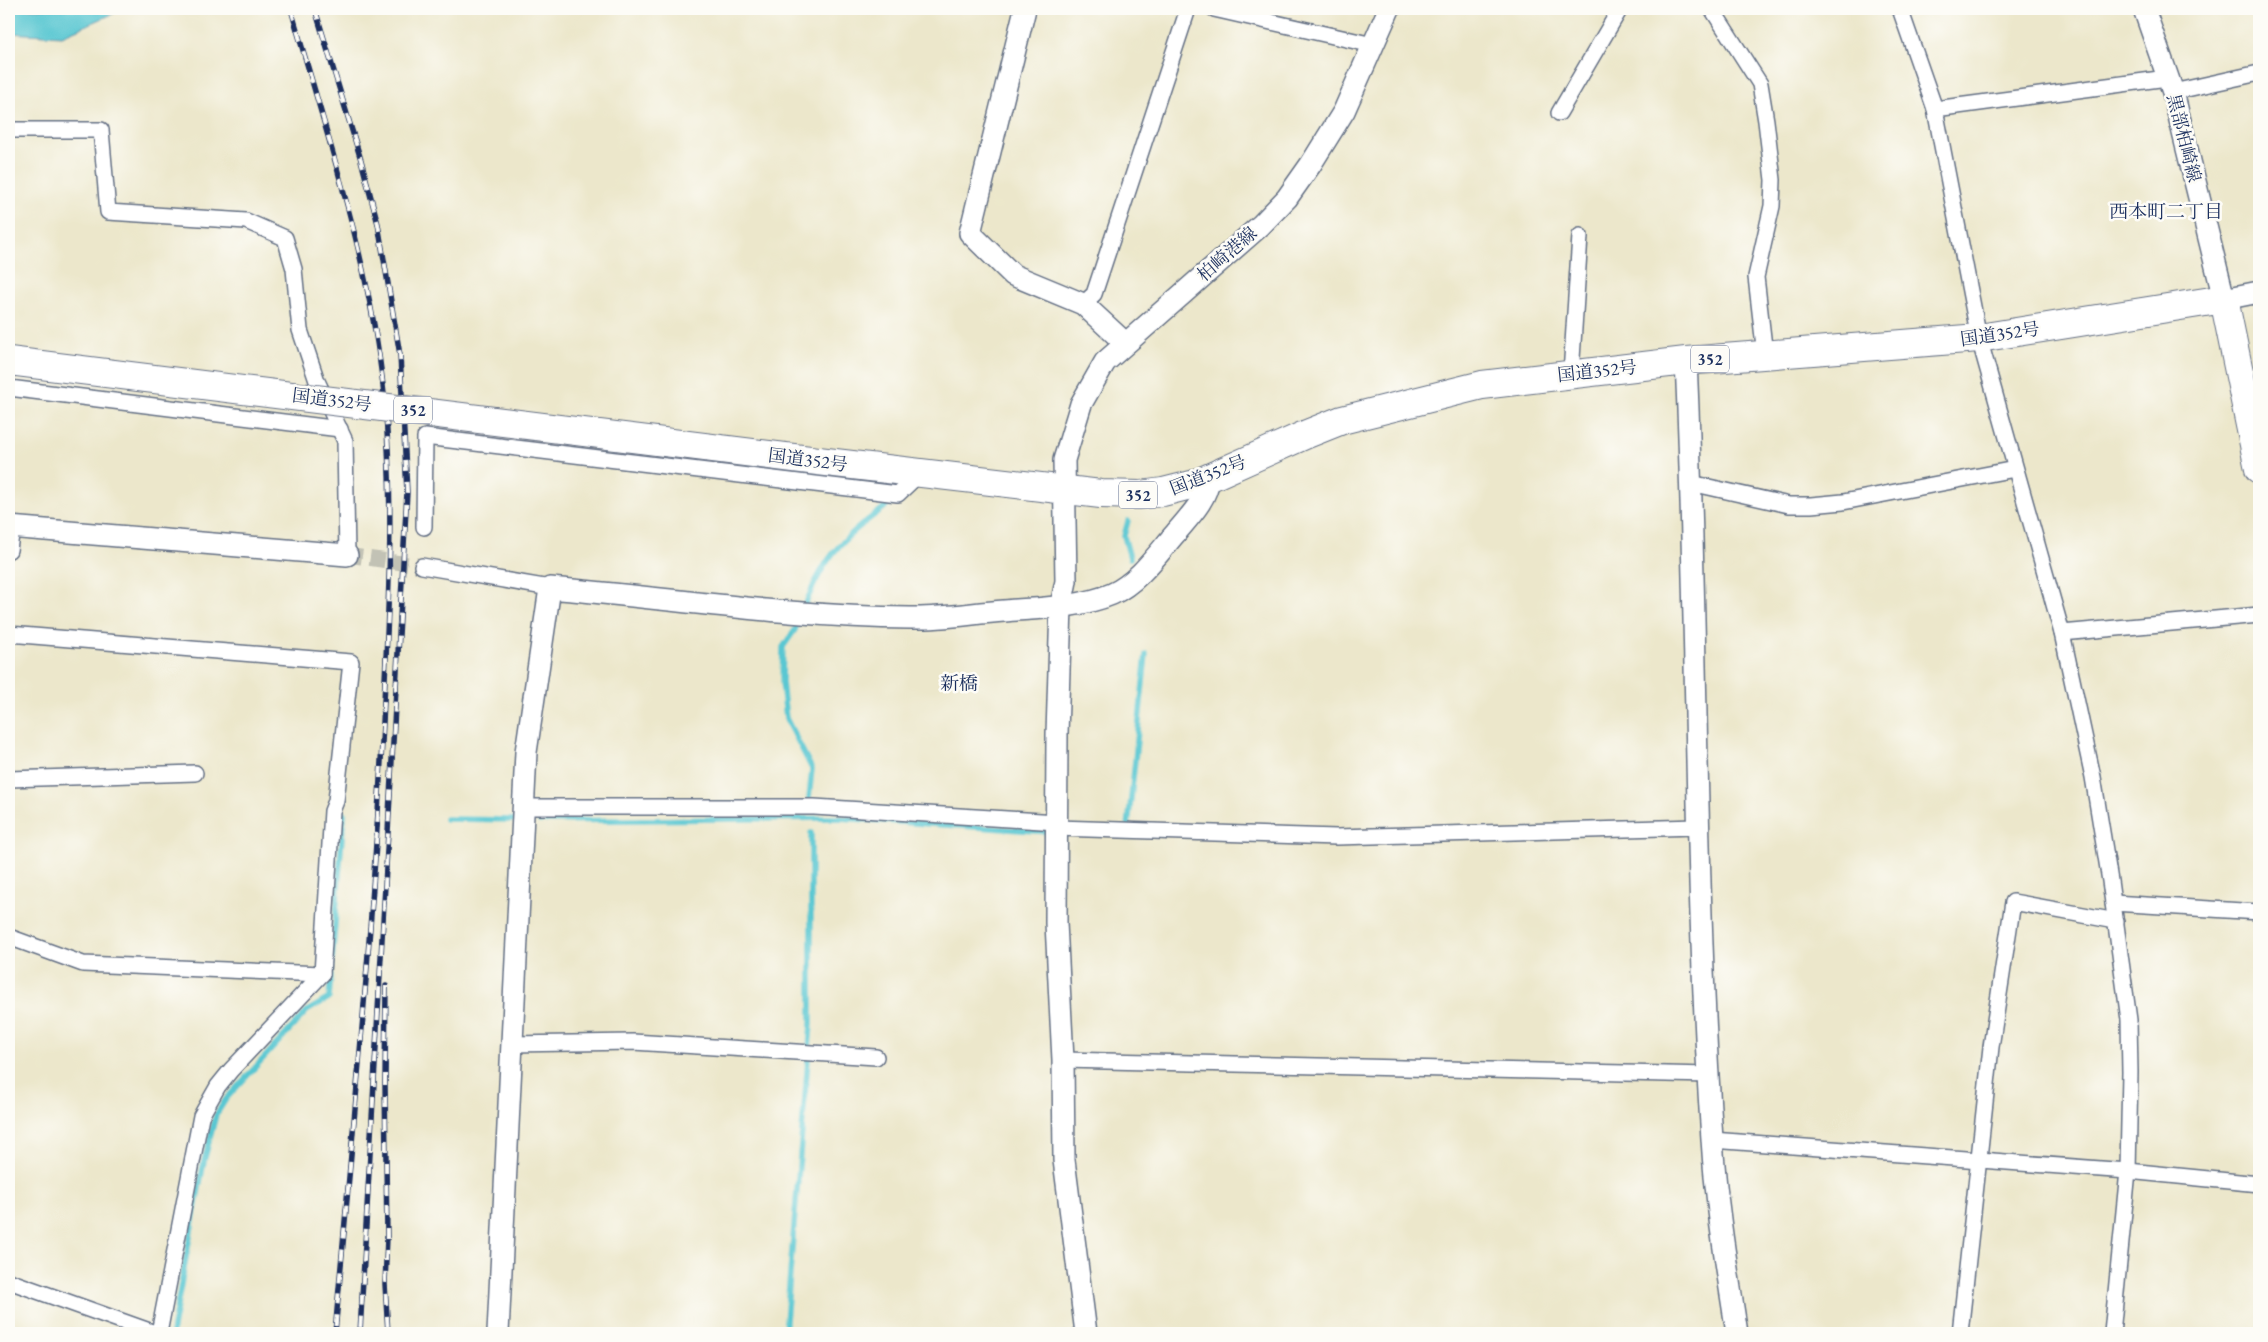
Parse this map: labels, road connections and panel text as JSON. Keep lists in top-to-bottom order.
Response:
{
  "streets": {
    "highway": ["国道352号", "352"],
    "street": ["黒部柏崎線", "柏崎港線"]
  },
  "crossings": [
    ["黒部柏崎線", "国道352号"],
    ["柏崎港線", "国道352号"]
  ],
  "districts": ["西本町二丁目", "新橋"]
}
